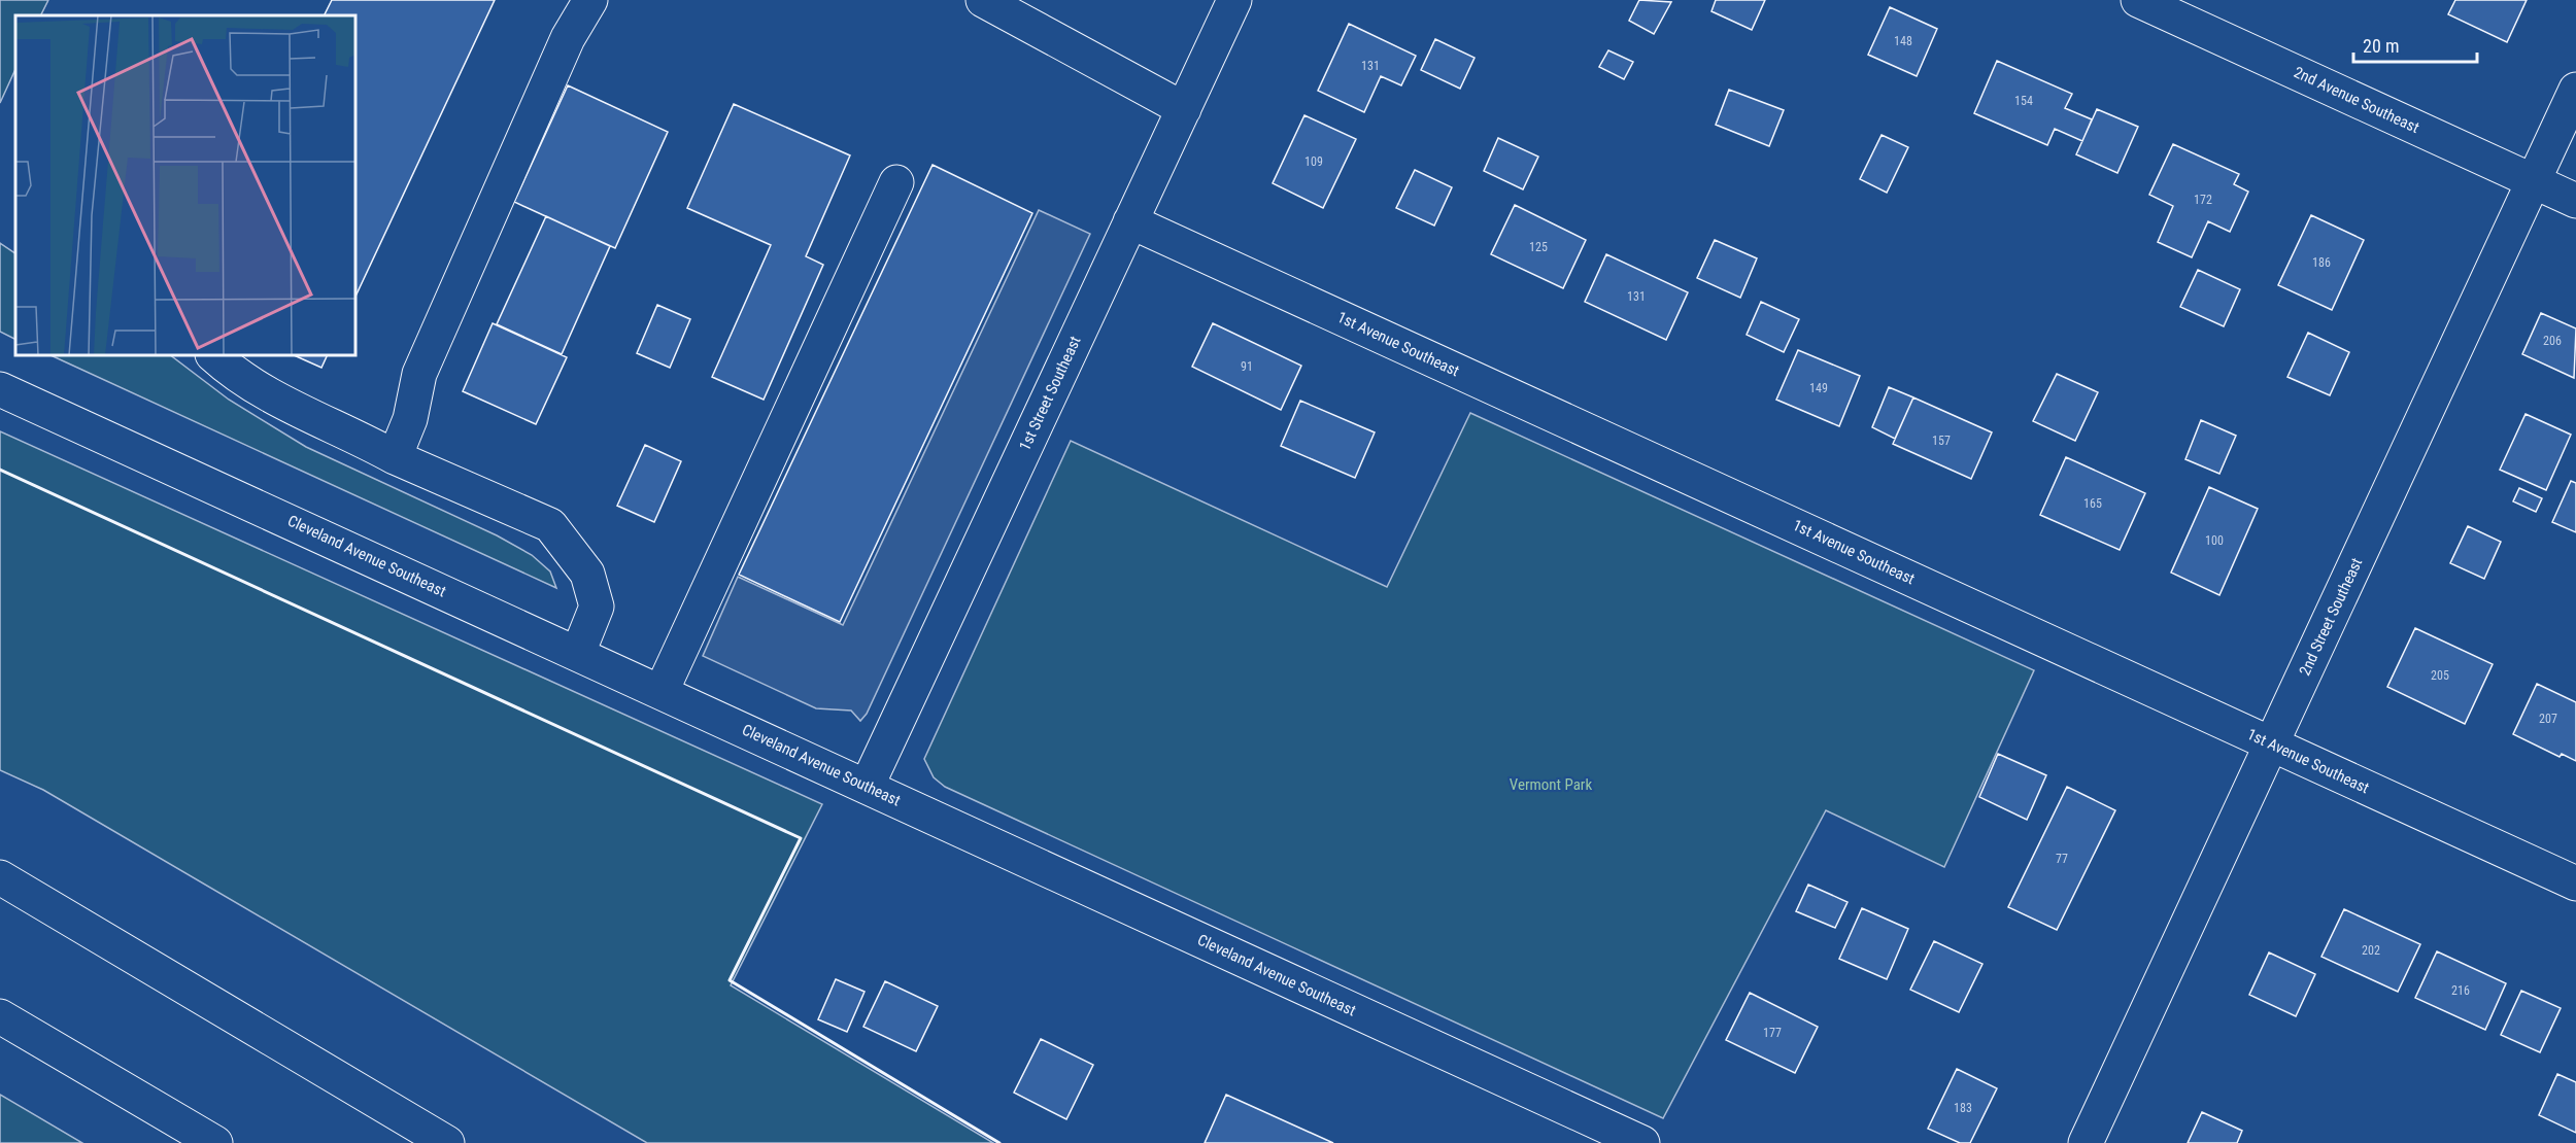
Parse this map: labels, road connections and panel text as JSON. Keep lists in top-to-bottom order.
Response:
{
  "streets": {
    "main road": [
      "2nd Avenue Southeast",
      "1st Avenue Southeast",
      "1st Street Southeast",
      "Cleveland Avenue Southeast",
      "2nd Street Southeast"
    ]
  },
  "crossings": [
    ["2nd Avenue Southeast", "2nd Street Southeast"],
    ["1st Avenue Southeast", "1st Street Southeast"],
    ["1st Avenue Southeast", "2nd Street Southeast"],
    ["1st Street Southeast", "Cleveland Avenue Southeast"]
  ],
  "parks": ["Vermont Park"],
  "house_numbers": [
    "148",
    "131",
    "154",
    "109",
    "172",
    "125",
    "186",
    "131",
    "206",
    "91",
    "149",
    "157",
    "165",
    "100",
    "205",
    "207",
    "77",
    "202",
    "216",
    "177",
    "183"
  ],
  "scale_bar": "20 m"
}
